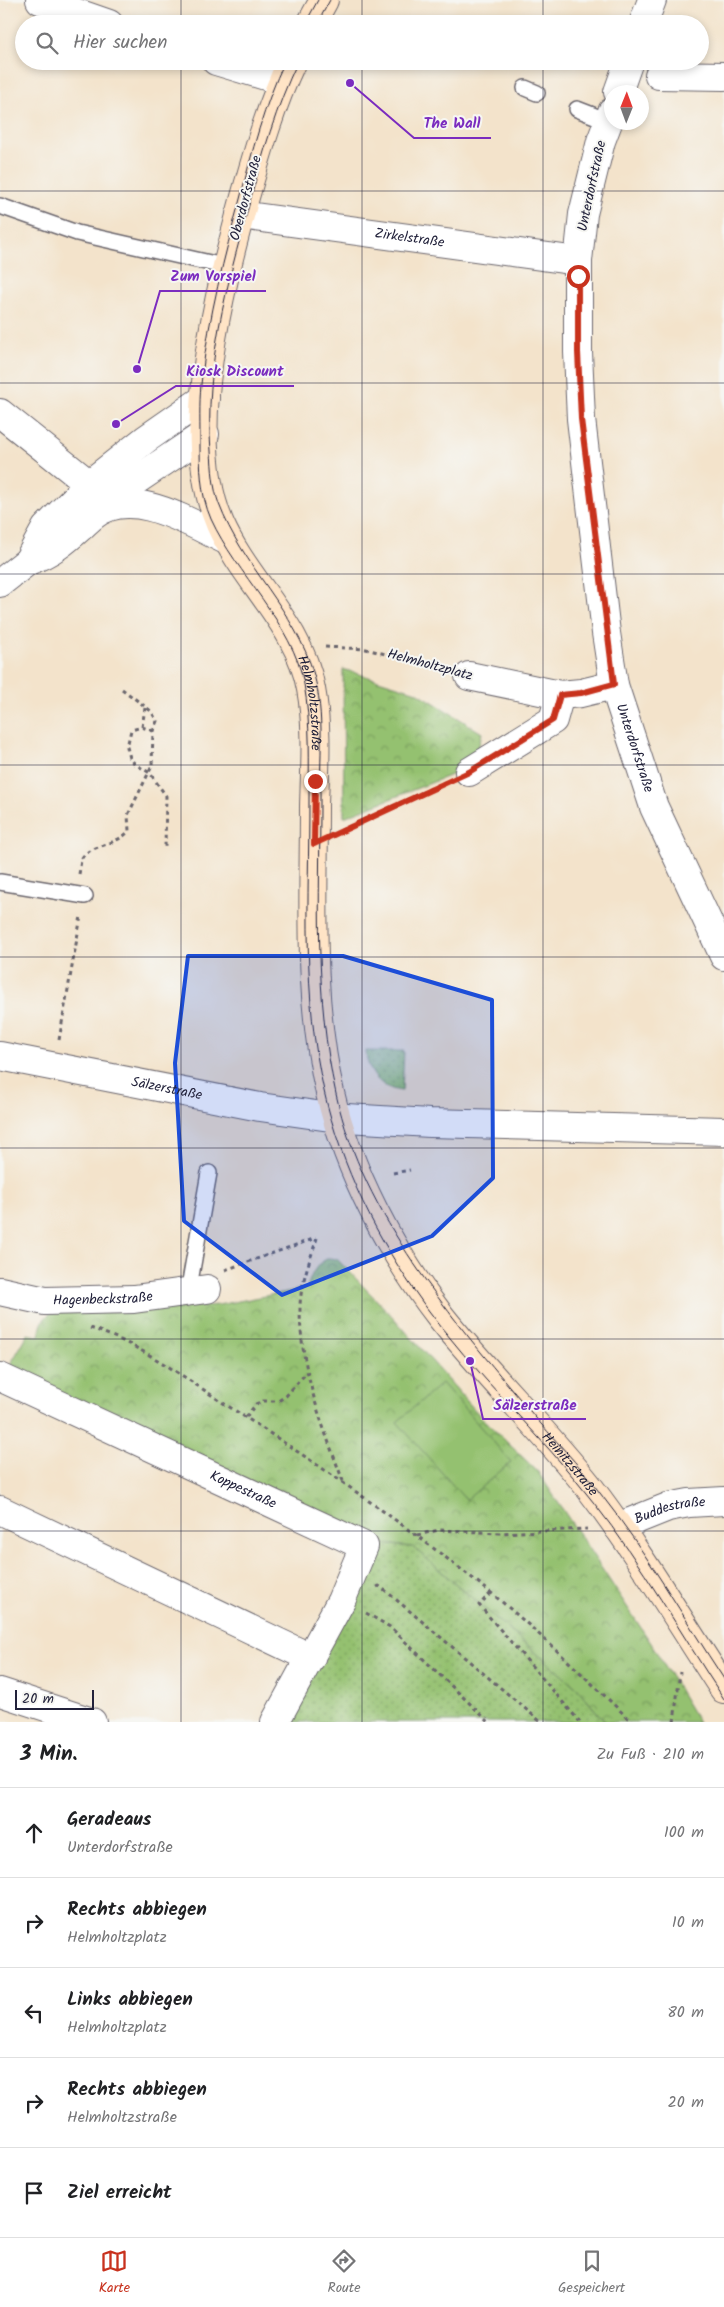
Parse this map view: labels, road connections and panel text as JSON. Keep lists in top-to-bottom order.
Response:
{
  "streets": {
    "main road": ["Oberdorfstraße", "Helmholtzstraße", "Heinitzstraße"],
    "street": [
      "Unterdorfstraße",
      "Zirkelstraße",
      "Helmholtzplatz",
      "Sälzerstraße",
      "Hagenbeckstraße",
      "Koppestraße",
      "Buddestraße"
    ]
  },
  "crossings": [
    ["Unterdorfstraße", "Zirkelstraße"],
    ["Unterdorfstraße", "Helmholtzplatz"],
    ["Oberdorfstraße", "Zirkelstraße"],
    ["Oberdorfstraße", "Helmholtzstraße"],
    ["Helmholtzplatz", "Helmholtzstraße"],
    ["Helmholtzstraße", "Sälzerstraße"],
    ["Helmholtzstraße", "Heinitzstraße"],
    ["Sälzerstraße", "Heinitzstraße"],
    ["Heinitzstraße", "Buddestraße"]
  ],
  "places": [
    "The Wall",
    "Zum Vorspiel",
    "Kiosk Discount",
    "Sälzerstraße"
  ],
  "scale_bar": "20 m",
  "north": "top",
  "page": {
    "search": "Hier suchen",
    "scale": "20 m",
    "heading": ["3 Min.", "Zu Fuß · 210 m"],
    "list": [
      ["Geradeaus", "Unterdorfstraße", "100 m"],
      ["Rechts abbiegen", "Helmholtzplatz", "10 m"],
      ["Links abbiegen", "Helmholtzplatz", "80 m"],
      ["Rechts abbiegen", "Helmholtzstraße", "20 m"],
      "Ziel erreicht"
    ],
    "nav": ["Karte", "Route", "Gespeichert"]
  }
}
